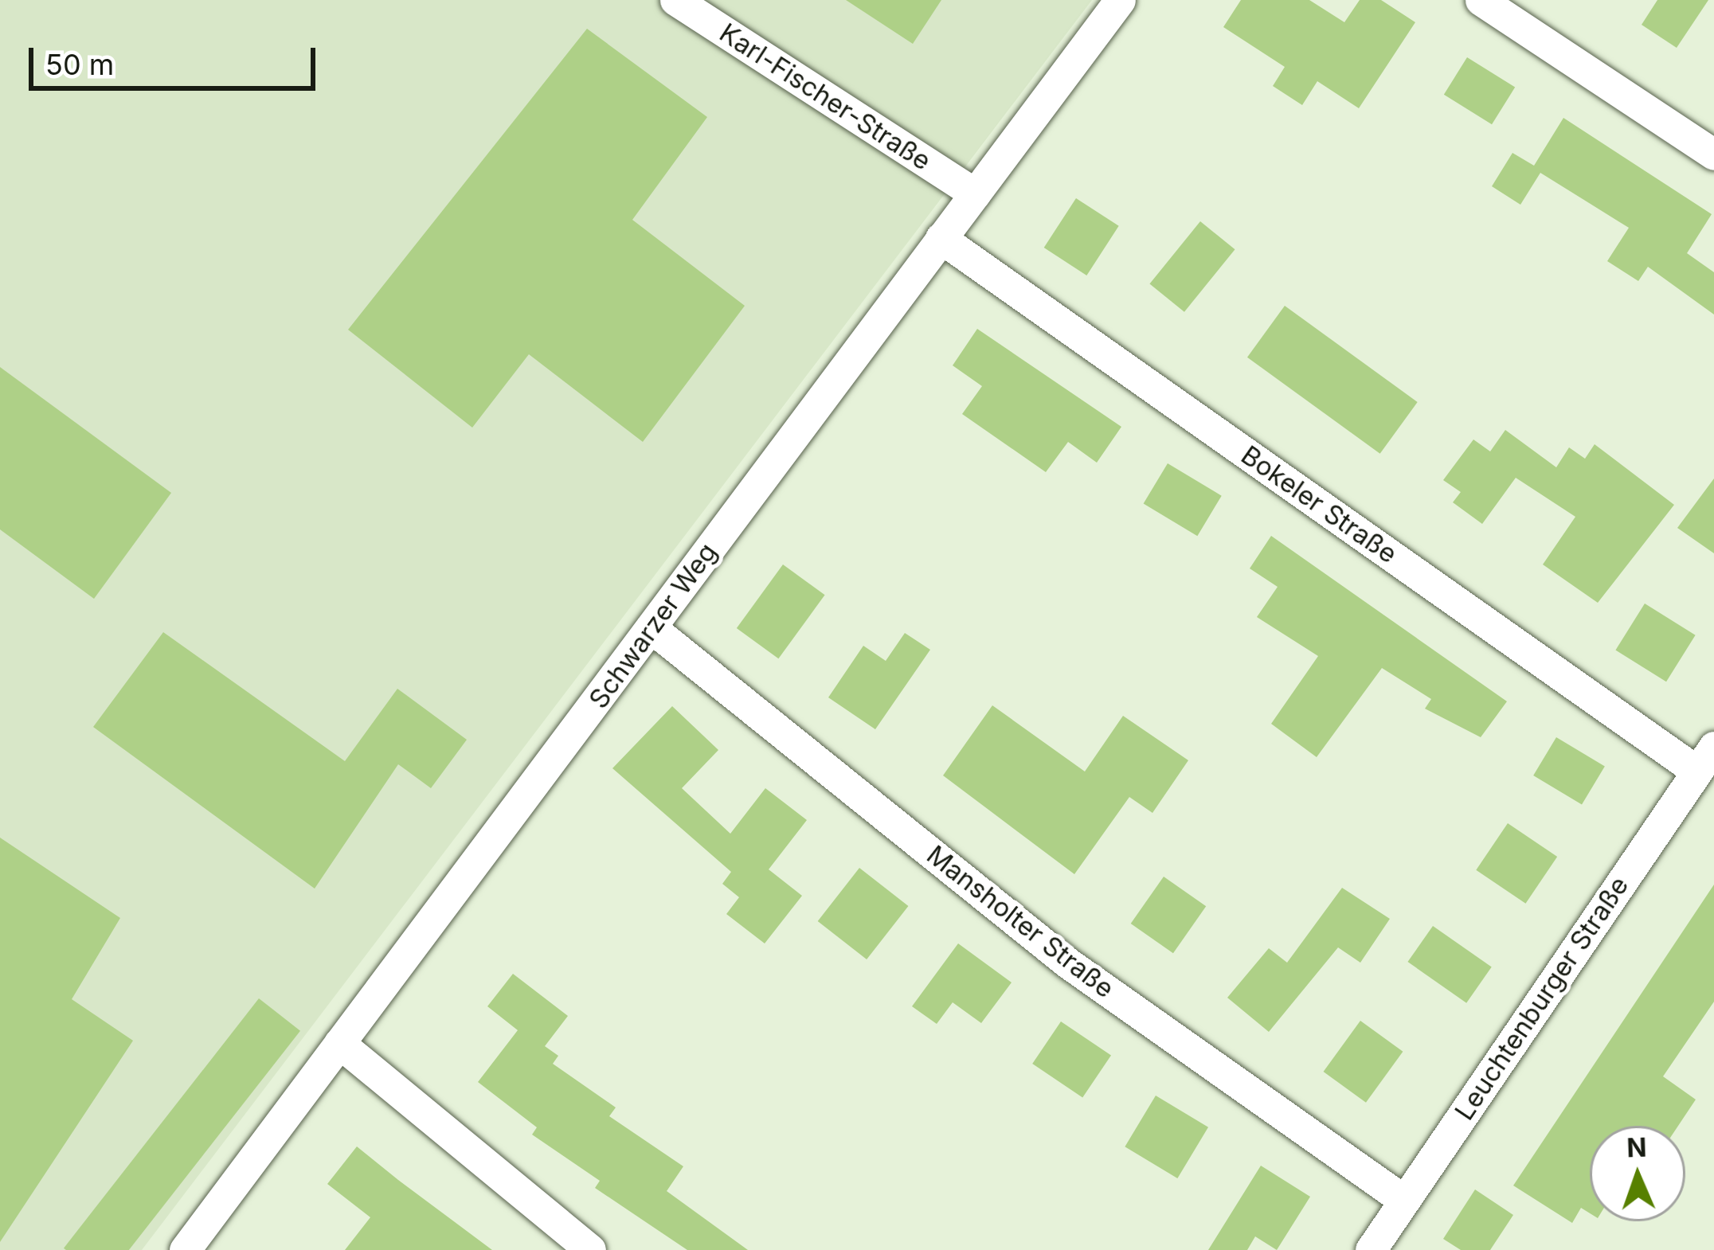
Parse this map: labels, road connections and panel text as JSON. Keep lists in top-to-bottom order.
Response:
{
  "streets": {
    "street": [
      "Karl-Fischer-Straße",
      "Bokeler Straße",
      "Schwarzer Weg",
      "Mansholter Straße",
      "Leuchtenburger Straße"
    ]
  },
  "crossings": [
    ["Karl-Fischer-Straße", "Schwarzer Weg"],
    ["Bokeler Straße", "Schwarzer Weg"],
    ["Bokeler Straße", "Leuchtenburger Straße"],
    ["Schwarzer Weg", "Mansholter Straße"],
    ["Mansholter Straße", "Leuchtenburger Straße"]
  ],
  "scale_bar": "50 m",
  "north": "top"
}
